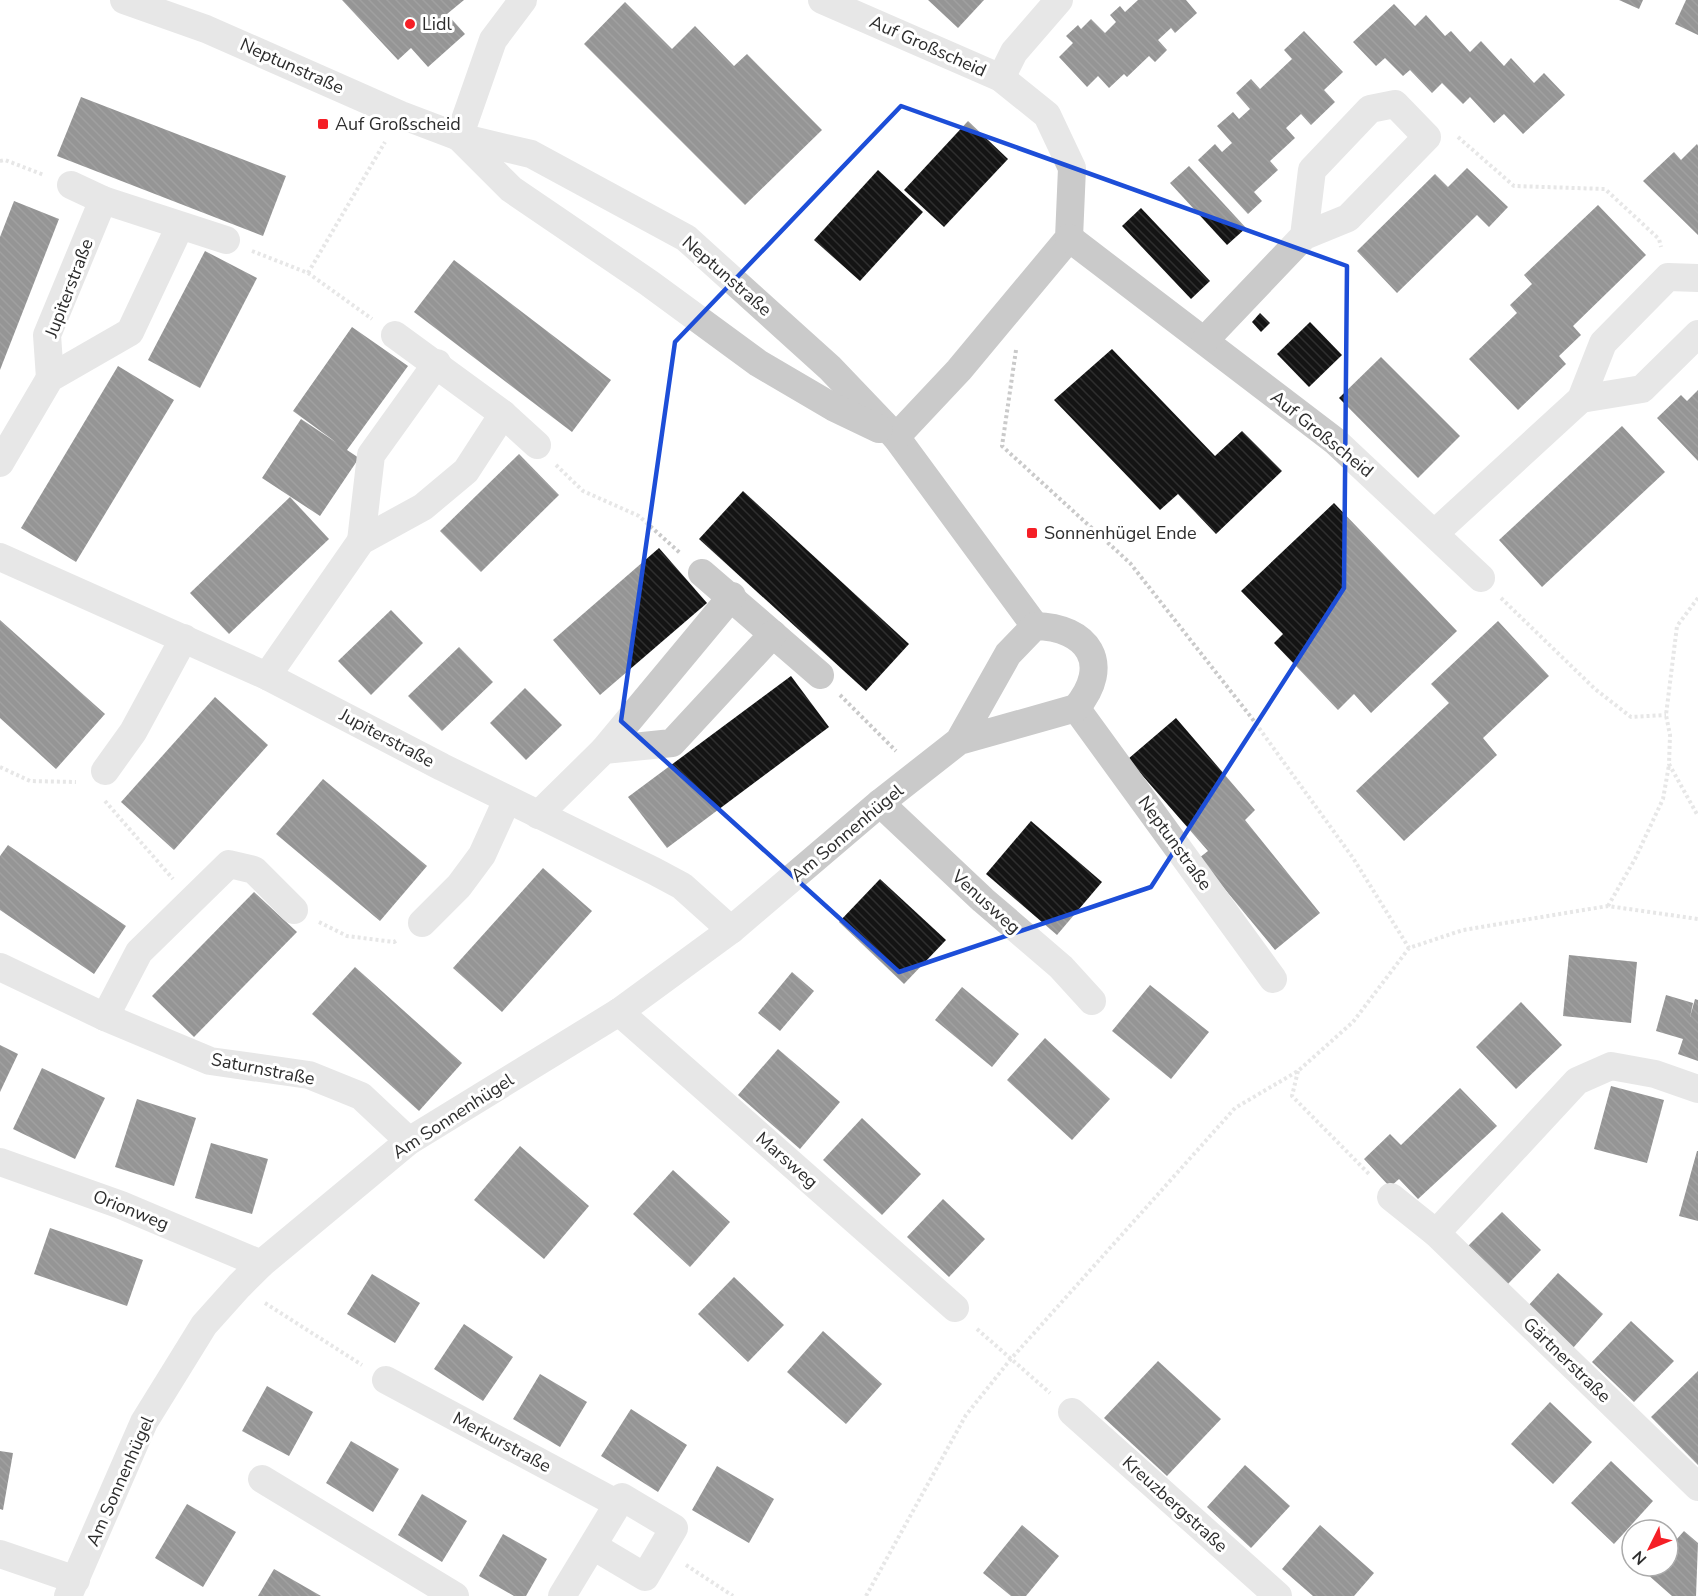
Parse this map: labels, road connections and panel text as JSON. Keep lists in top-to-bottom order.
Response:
{
  "streets": {
    "street": [
      "Auf Großscheid",
      "Neptunstraße",
      "Jupiterstraße",
      "Am Sonnenhügel",
      "Venusweg",
      "Saturnstraße",
      "Marsweg",
      "Orionweg",
      "Gärtnerstraße",
      "Merkurstraße",
      "Kreuzbergstraße"
    ]
  },
  "crossings": [
    ["Jupiterstraße", "Am Sonnenhügel"],
    ["Am Sonnenhügel", "Venusweg"],
    ["Am Sonnenhügel", "Saturnstraße"],
    ["Am Sonnenhügel", "Marsweg"],
    ["Am Sonnenhügel", "Orionweg"]
  ],
  "places": {
    "other": ["Lidl"],
    "transit": ["Auf Großscheid", "Sonnenhügel Ende"]
  },
  "north": "bottom left"
}
